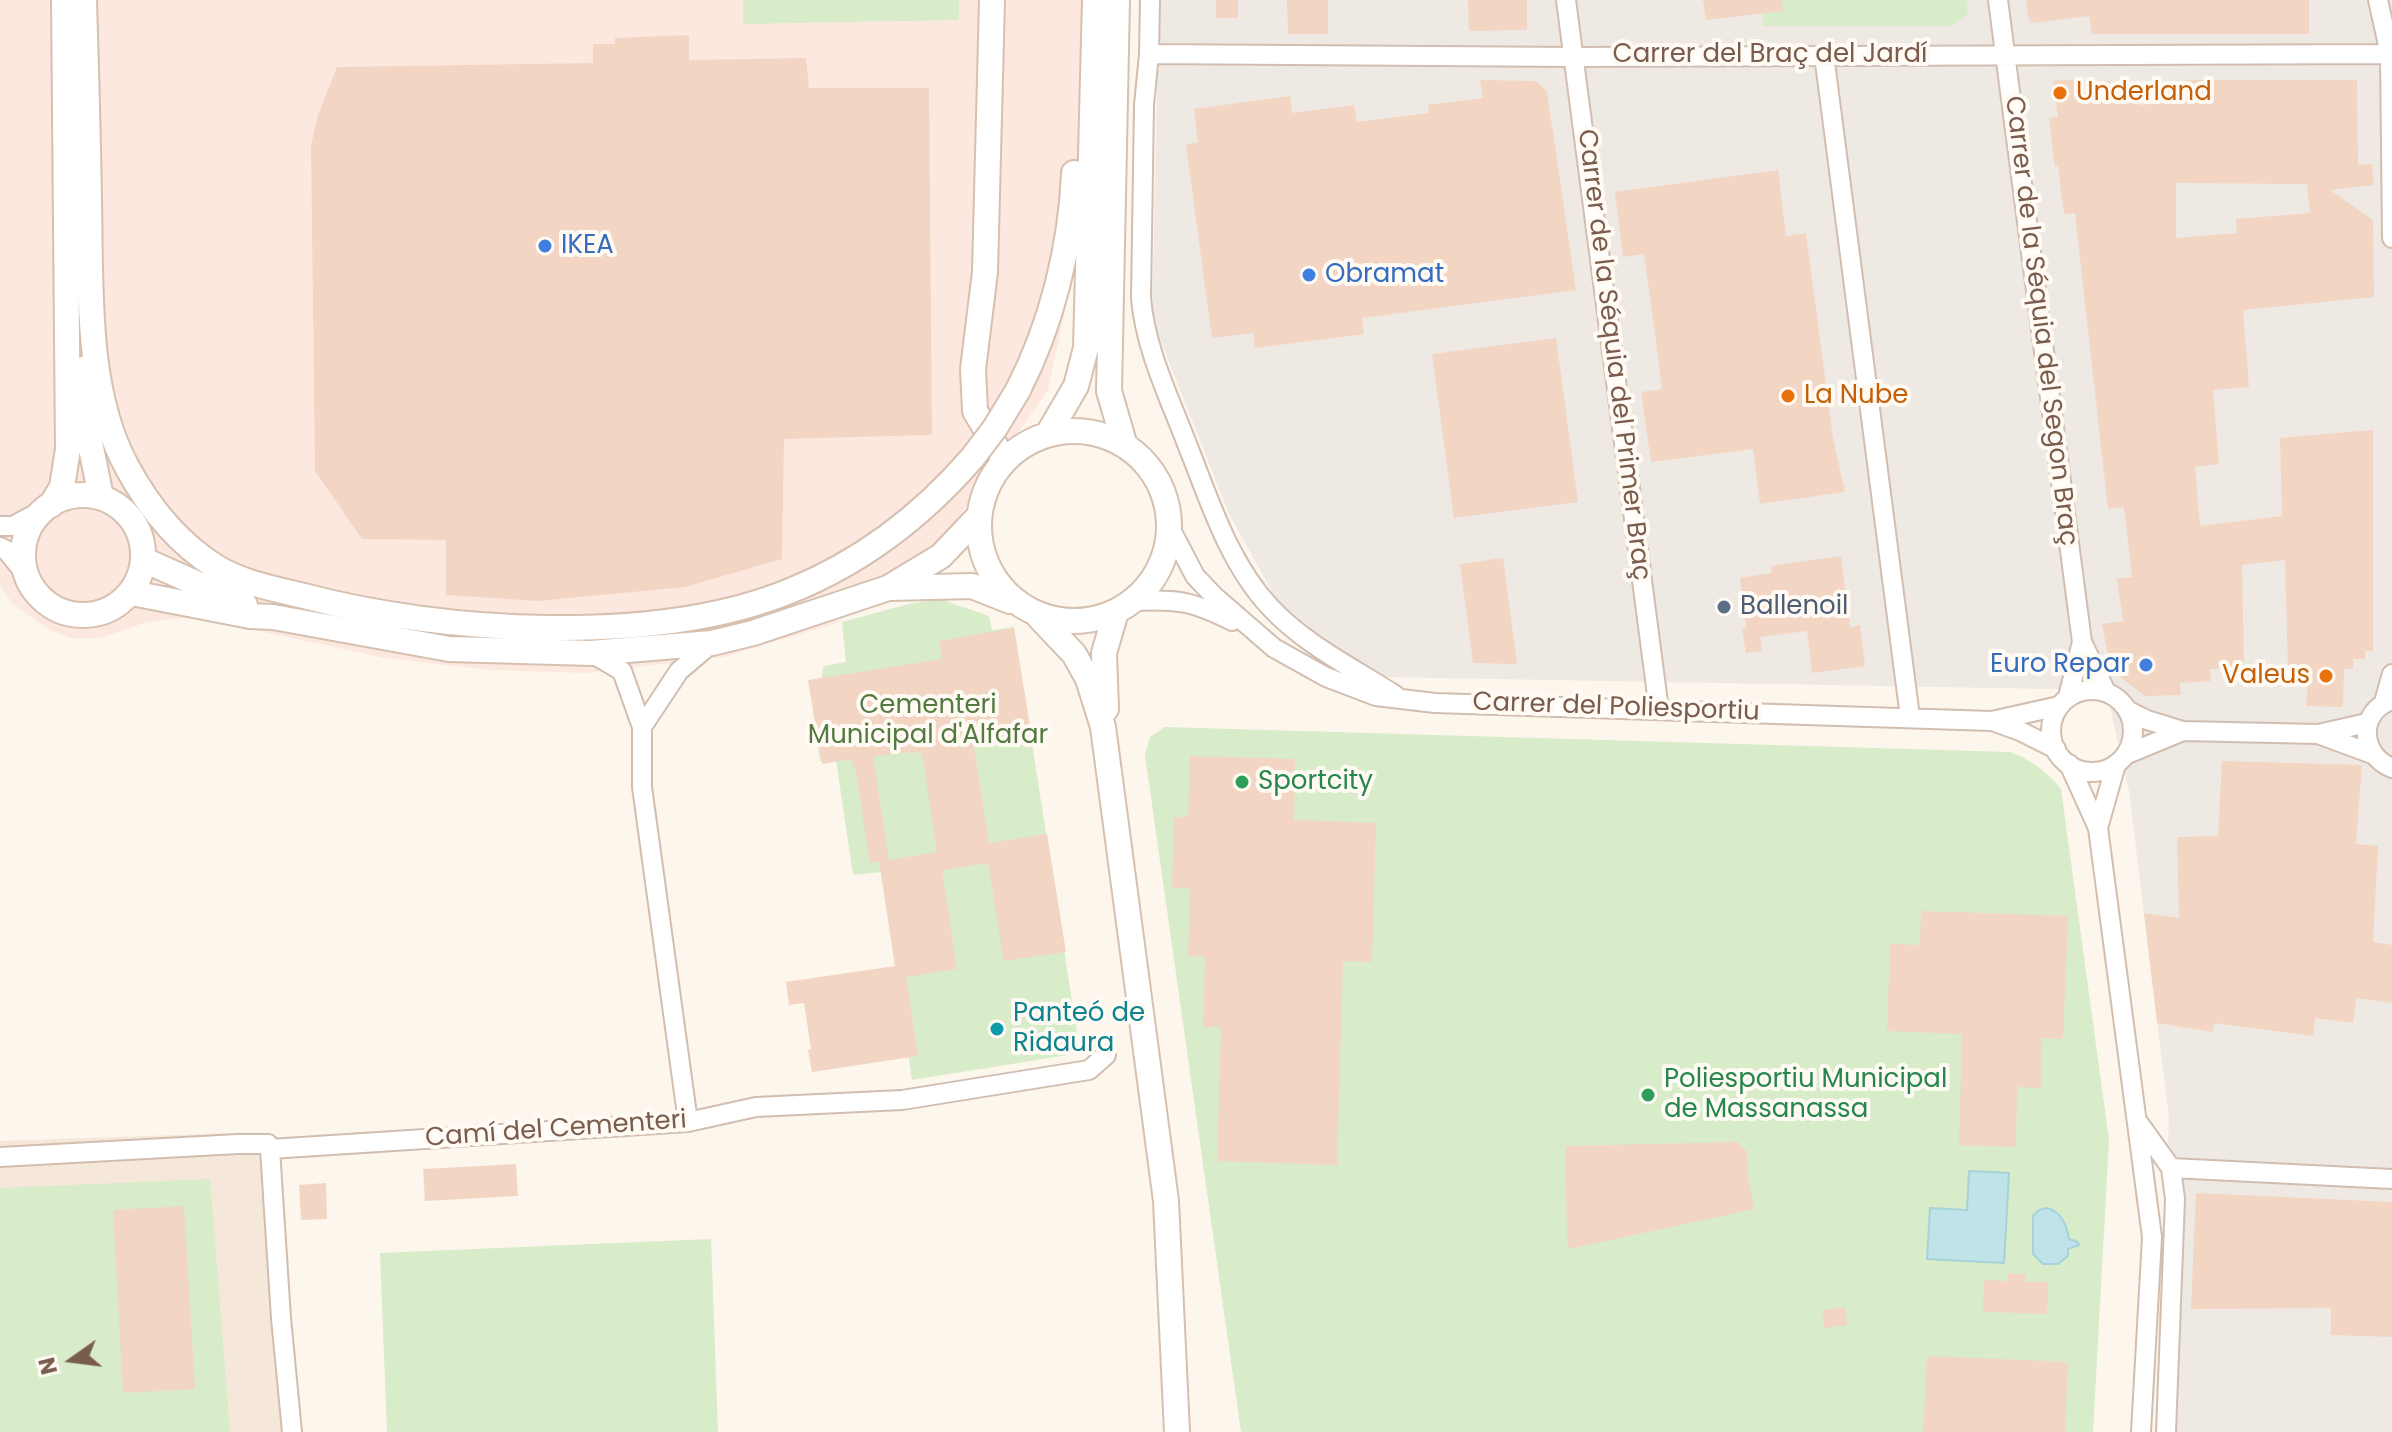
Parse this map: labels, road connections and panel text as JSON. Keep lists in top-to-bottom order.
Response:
{
  "streets": {
    "street": [
      "Carrer del Braç del Jardí",
      "Carrer de la Séquia del Segon Braç",
      "Carrer de la Séquia del Primer Braç",
      "Carrer del Poliesportiu",
      "Camí del Cementeri"
    ]
  },
  "crossings": [
    ["Carrer del Braç del Jardí", "Carrer de la Séquia del Segon Braç"],
    ["Carrer del Braç del Jardí", "Carrer de la Séquia del Primer Braç"],
    ["Carrer de la Séquia del Segon Braç", "Carrer del Poliesportiu"],
    ["Carrer de la Séquia del Primer Braç", "Carrer del Poliesportiu"]
  ],
  "parks": ["Cementeri Municipal d'Alfafar"],
  "places": [
    "Underland",
    "IKEA",
    "Obramat",
    "La Nube",
    "Ballenoil",
    "Euro Repar",
    "Valeus",
    "Sportcity",
    "Panteó de Ridaura",
    "Poliesportiu Municipal de Massanassa"
  ],
  "north": "left"
}
